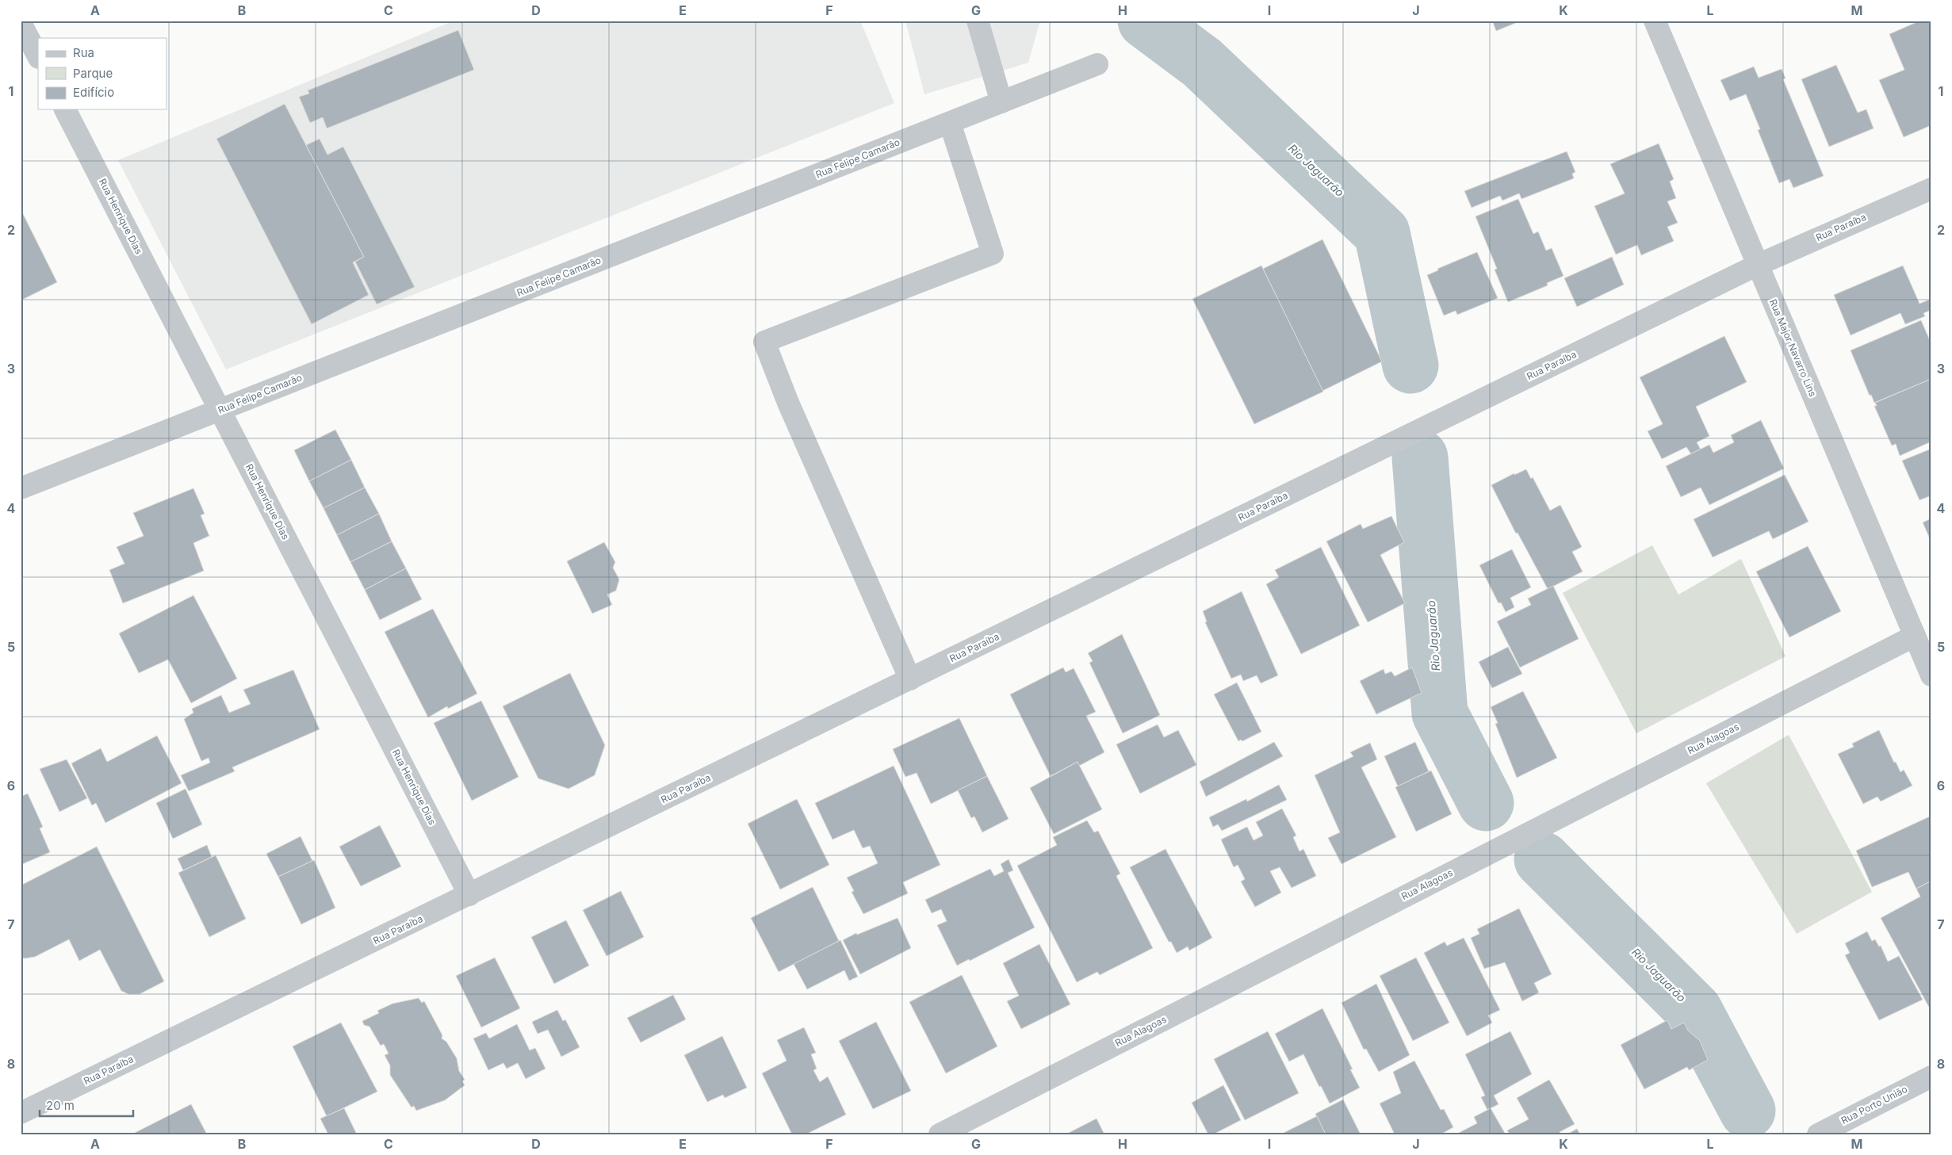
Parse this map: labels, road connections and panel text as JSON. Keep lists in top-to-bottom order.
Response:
{
  "streets": {
    "street": [
      "Rua Felipe Camarão",
      "Rua Henrique Dias",
      "Rua Paraíba",
      "Rua Major Navarro Lins",
      "Rua Alagoas",
      "Rua Porto União"
    ]
  },
  "crossings": [
    ["Rua Felipe Camarão", "Rua Henrique Dias"],
    ["Rua Henrique Dias", "Rua Paraíba"],
    ["Rua Paraíba", "Rua Major Navarro Lins"],
    ["Rua Major Navarro Lins", "Rua Alagoas"]
  ],
  "water": ["Rio Jaguarão"],
  "legend": ["Rua", "Parque", "Edifício"],
  "scale_bar": "20 m",
  "grid": {
    "columns": [
      "A",
      "B",
      "C",
      "D",
      "E",
      "F",
      "G",
      "H",
      "I",
      "J",
      "K",
      "L",
      "M"
    ],
    "rows": [
      "1",
      "2",
      "3",
      "4",
      "5",
      "6",
      "7",
      "8"
    ]
  }
}
